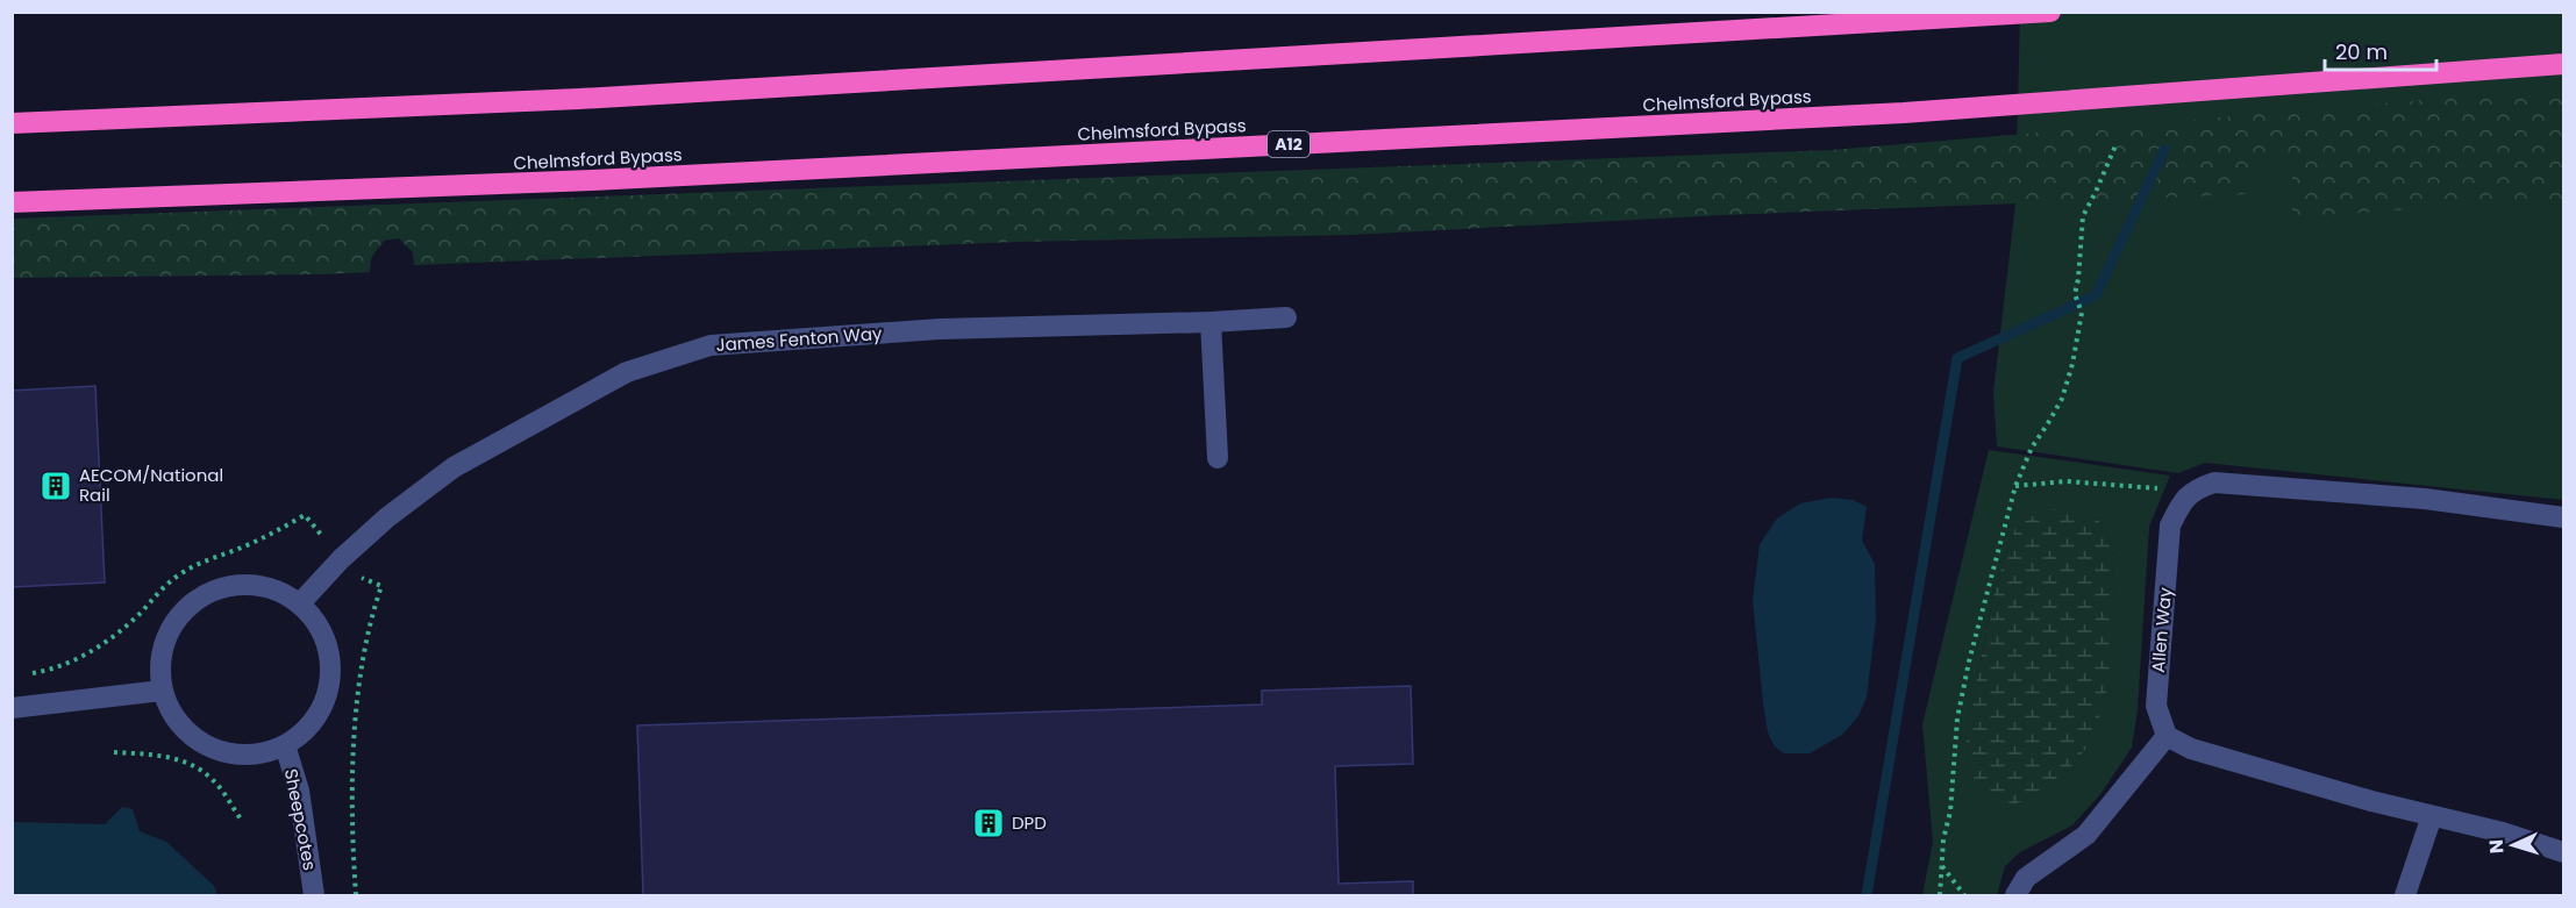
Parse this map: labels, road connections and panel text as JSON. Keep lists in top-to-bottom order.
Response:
{
  "streets": {
    "highway": ["Chelmsford Bypass", "A12"],
    "street": ["James Fenton Way", "Allen Way", "Sheepcotes"]
  },
  "crossings": [
    ["James Fenton Way", "Sheepcotes"]
  ],
  "places": {
    "building": ["AECOM/National Rail", "DPD"]
  },
  "scale_bar": "20 m",
  "north": "left"
}
